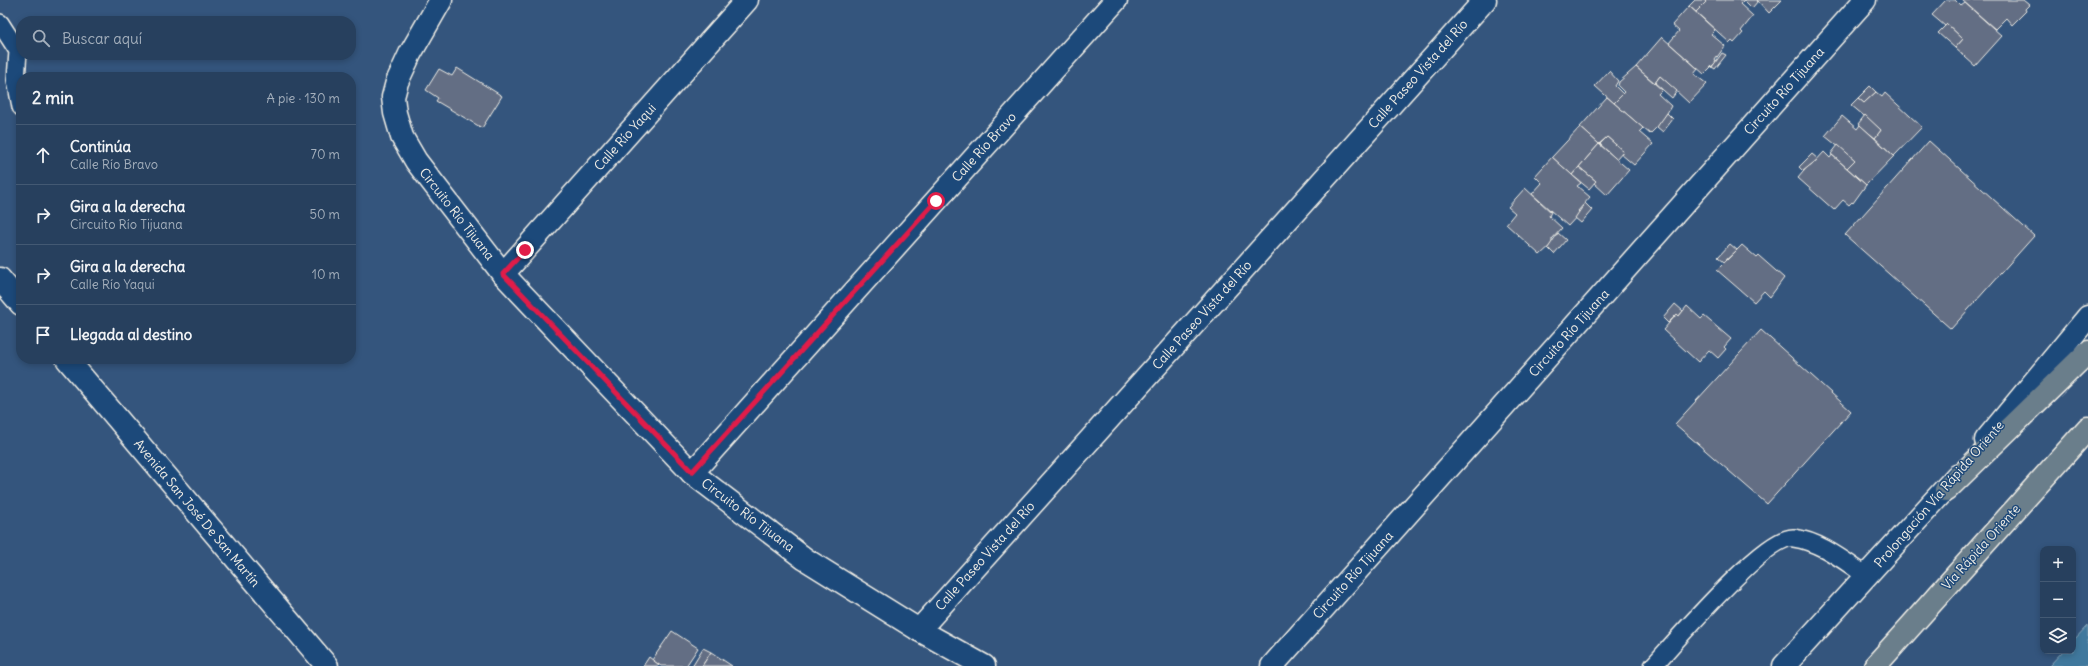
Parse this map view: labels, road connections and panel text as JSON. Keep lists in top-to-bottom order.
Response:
{
  "streets": {
    "highway": ["Vía Rápida Oriente"],
    "street": [
      "Calle Paseo Vista del Río",
      "Circuito Río Tijuana",
      "Calle Río Yaqui",
      "Calle Río Bravo",
      "Prolongación Vía Rápida Oriente",
      "Avenida San José De San Martín"
    ]
  },
  "crossings": [
    ["Calle Paseo Vista del Río", "Circuito Río Tijuana"],
    ["Circuito Río Tijuana", "Calle Río Yaqui"],
    ["Circuito Río Tijuana", "Calle Río Bravo"]
  ],
  "page": {
    "search": "Buscar aquí",
    "heading": ["2 min", "A pie · 130 m"],
    "list": [
      ["Continúa", "Calle Río Bravo", "70 m"],
      ["Gira a la derecha", "Circuito Río Tijuana", "50 m"],
      ["Gira a la derecha", "Calle Río Yaqui", "10 m"],
      "Llegada al destino"
    ],
    "map_buttons": ["+", "−"]
  }
}
